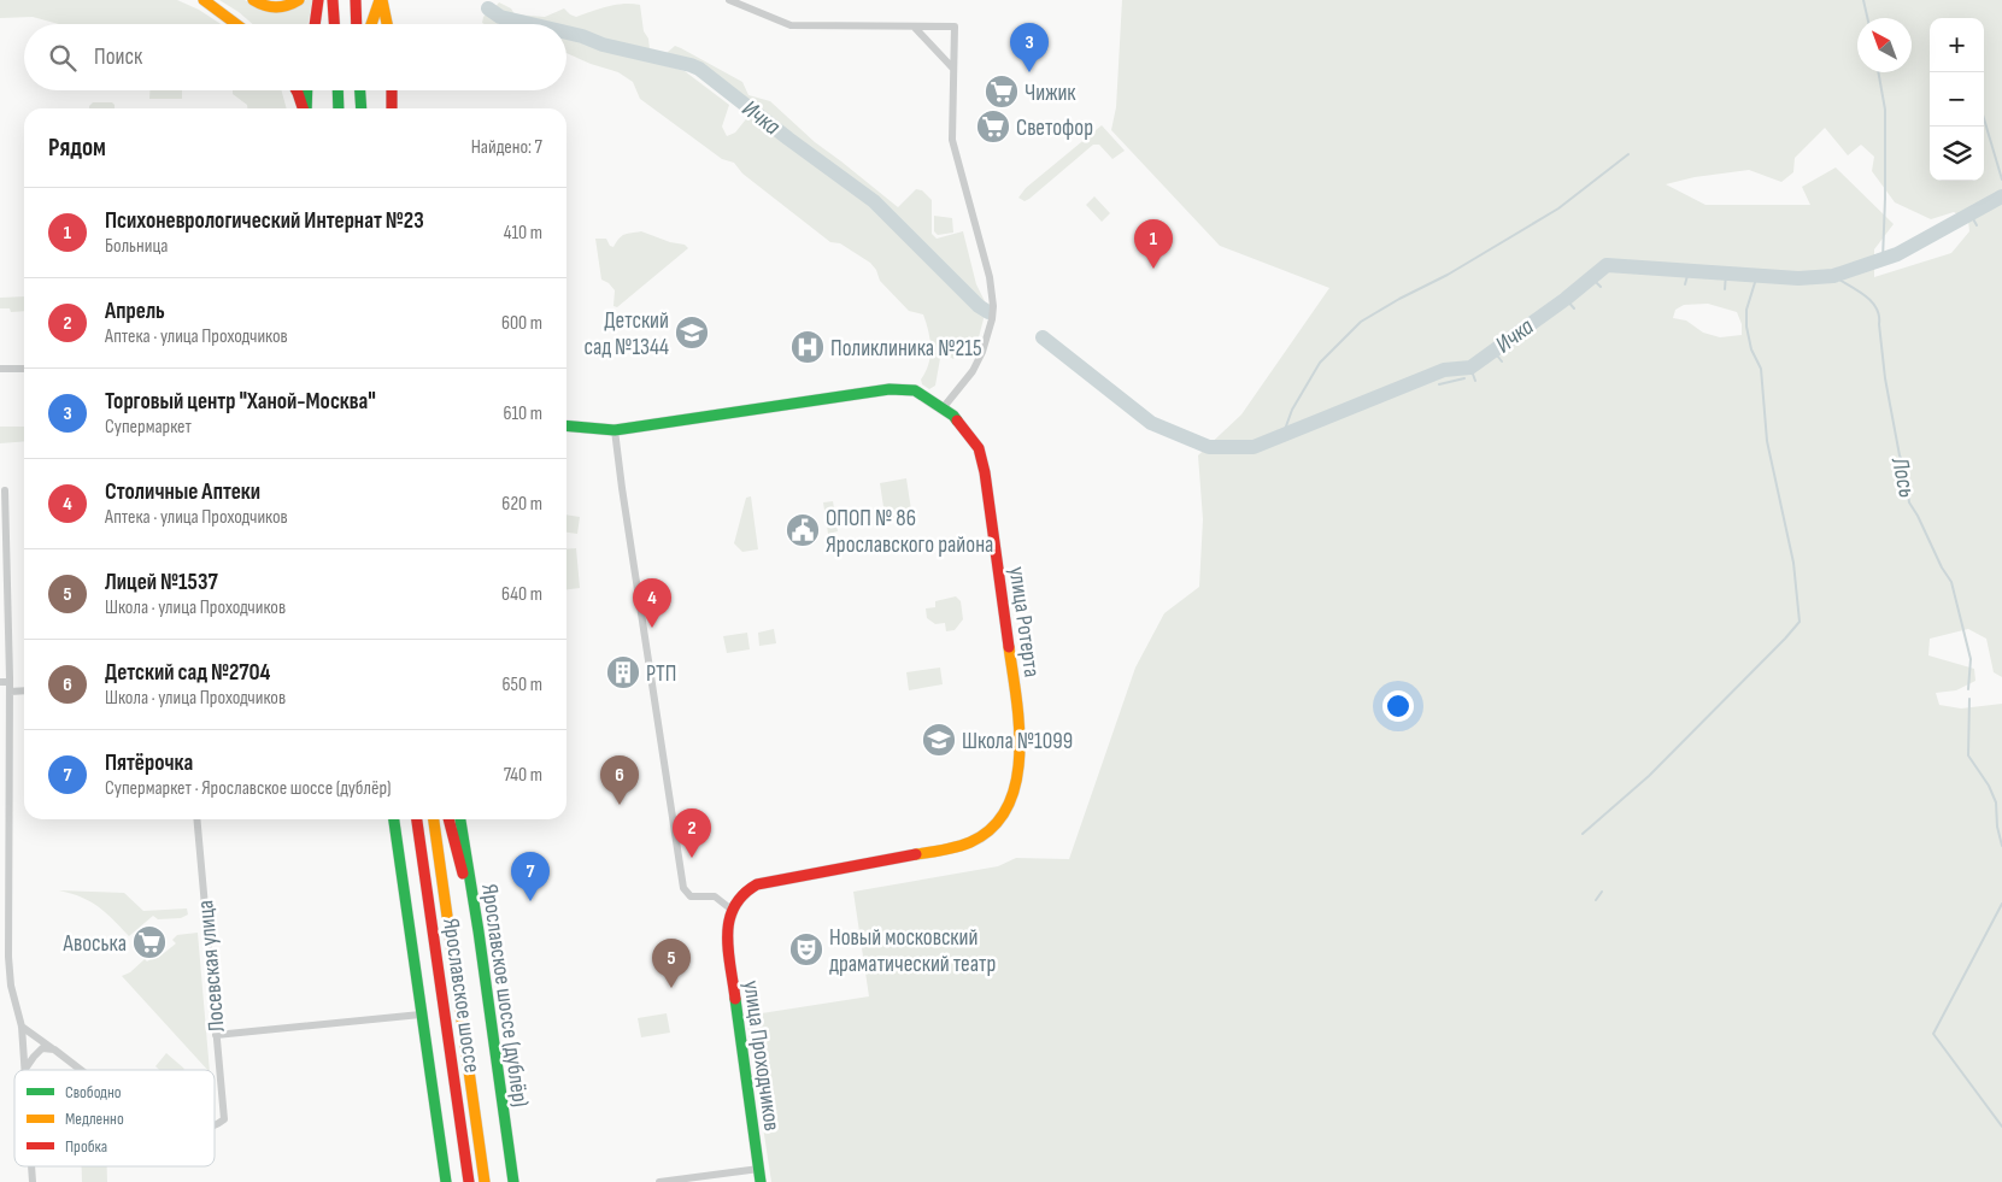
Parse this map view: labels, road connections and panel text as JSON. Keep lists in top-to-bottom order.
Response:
{
  "streets": {
    "street": [
      "улица Ротерта",
      "Лосевская улица",
      "Ярославское шоссе",
      "Ярославское шоссе (дублёр)",
      "улица Проходчиков"
    ]
  },
  "crossings": [
    ["улица Ротерта", "улица Проходчиков"]
  ],
  "water": ["Ичка", "Лось"],
  "places": {
    "supermarket": ["Чижик", "Светофор", "Авоська"],
    "school or university": ["Детский сад №1344", "Школа №1099"],
    "hospital": ["Поликлиника №215"],
    "public building": ["ОПОП № 86 Ярославского района"],
    "building": ["РТП"],
    "theatre": ["Новый московский драматический театр"]
  },
  "legend": ["Свободно", "Медленно", "Пробка"],
  "north": "top left",
  "page": {
    "map_buttons": ["+", "−"],
    "pins": [
      "3",
      "1",
      "4",
      "6",
      "2",
      "7",
      "5"
    ],
    "search": "Поиск",
    "heading": ["Рядом", "Найдено: 7"],
    "list": [
      {
        "mark": "1",
        "name": "Психоневрологический Интернат №23",
        "note": "Больница",
        "value": "410 m"
      },
      {
        "mark": "2",
        "name": "Апрель",
        "note": "Аптека · улица Проходчиков",
        "value": "600 m"
      },
      {
        "mark": "3",
        "name": "Торговый центр \"Ханой-Москва\"",
        "note": "Супермаркет",
        "value": "610 m"
      },
      {
        "mark": "4",
        "name": "Столичные Аптеки",
        "note": "Аптека · улица Проходчиков",
        "value": "620 m"
      },
      {
        "mark": "5",
        "name": "Лицей №1537",
        "note": "Школа · улица Проходчиков",
        "value": "640 m"
      },
      {
        "mark": "6",
        "name": "Детский сад №2704",
        "note": "Школа · улица Проходчиков",
        "value": "650 m"
      },
      {
        "mark": "7",
        "name": "Пятёрочка",
        "note": "Супермаркет · Ярославское шоссе (дублёр)",
        "value": "740 m"
      }
    ]
  }
}
